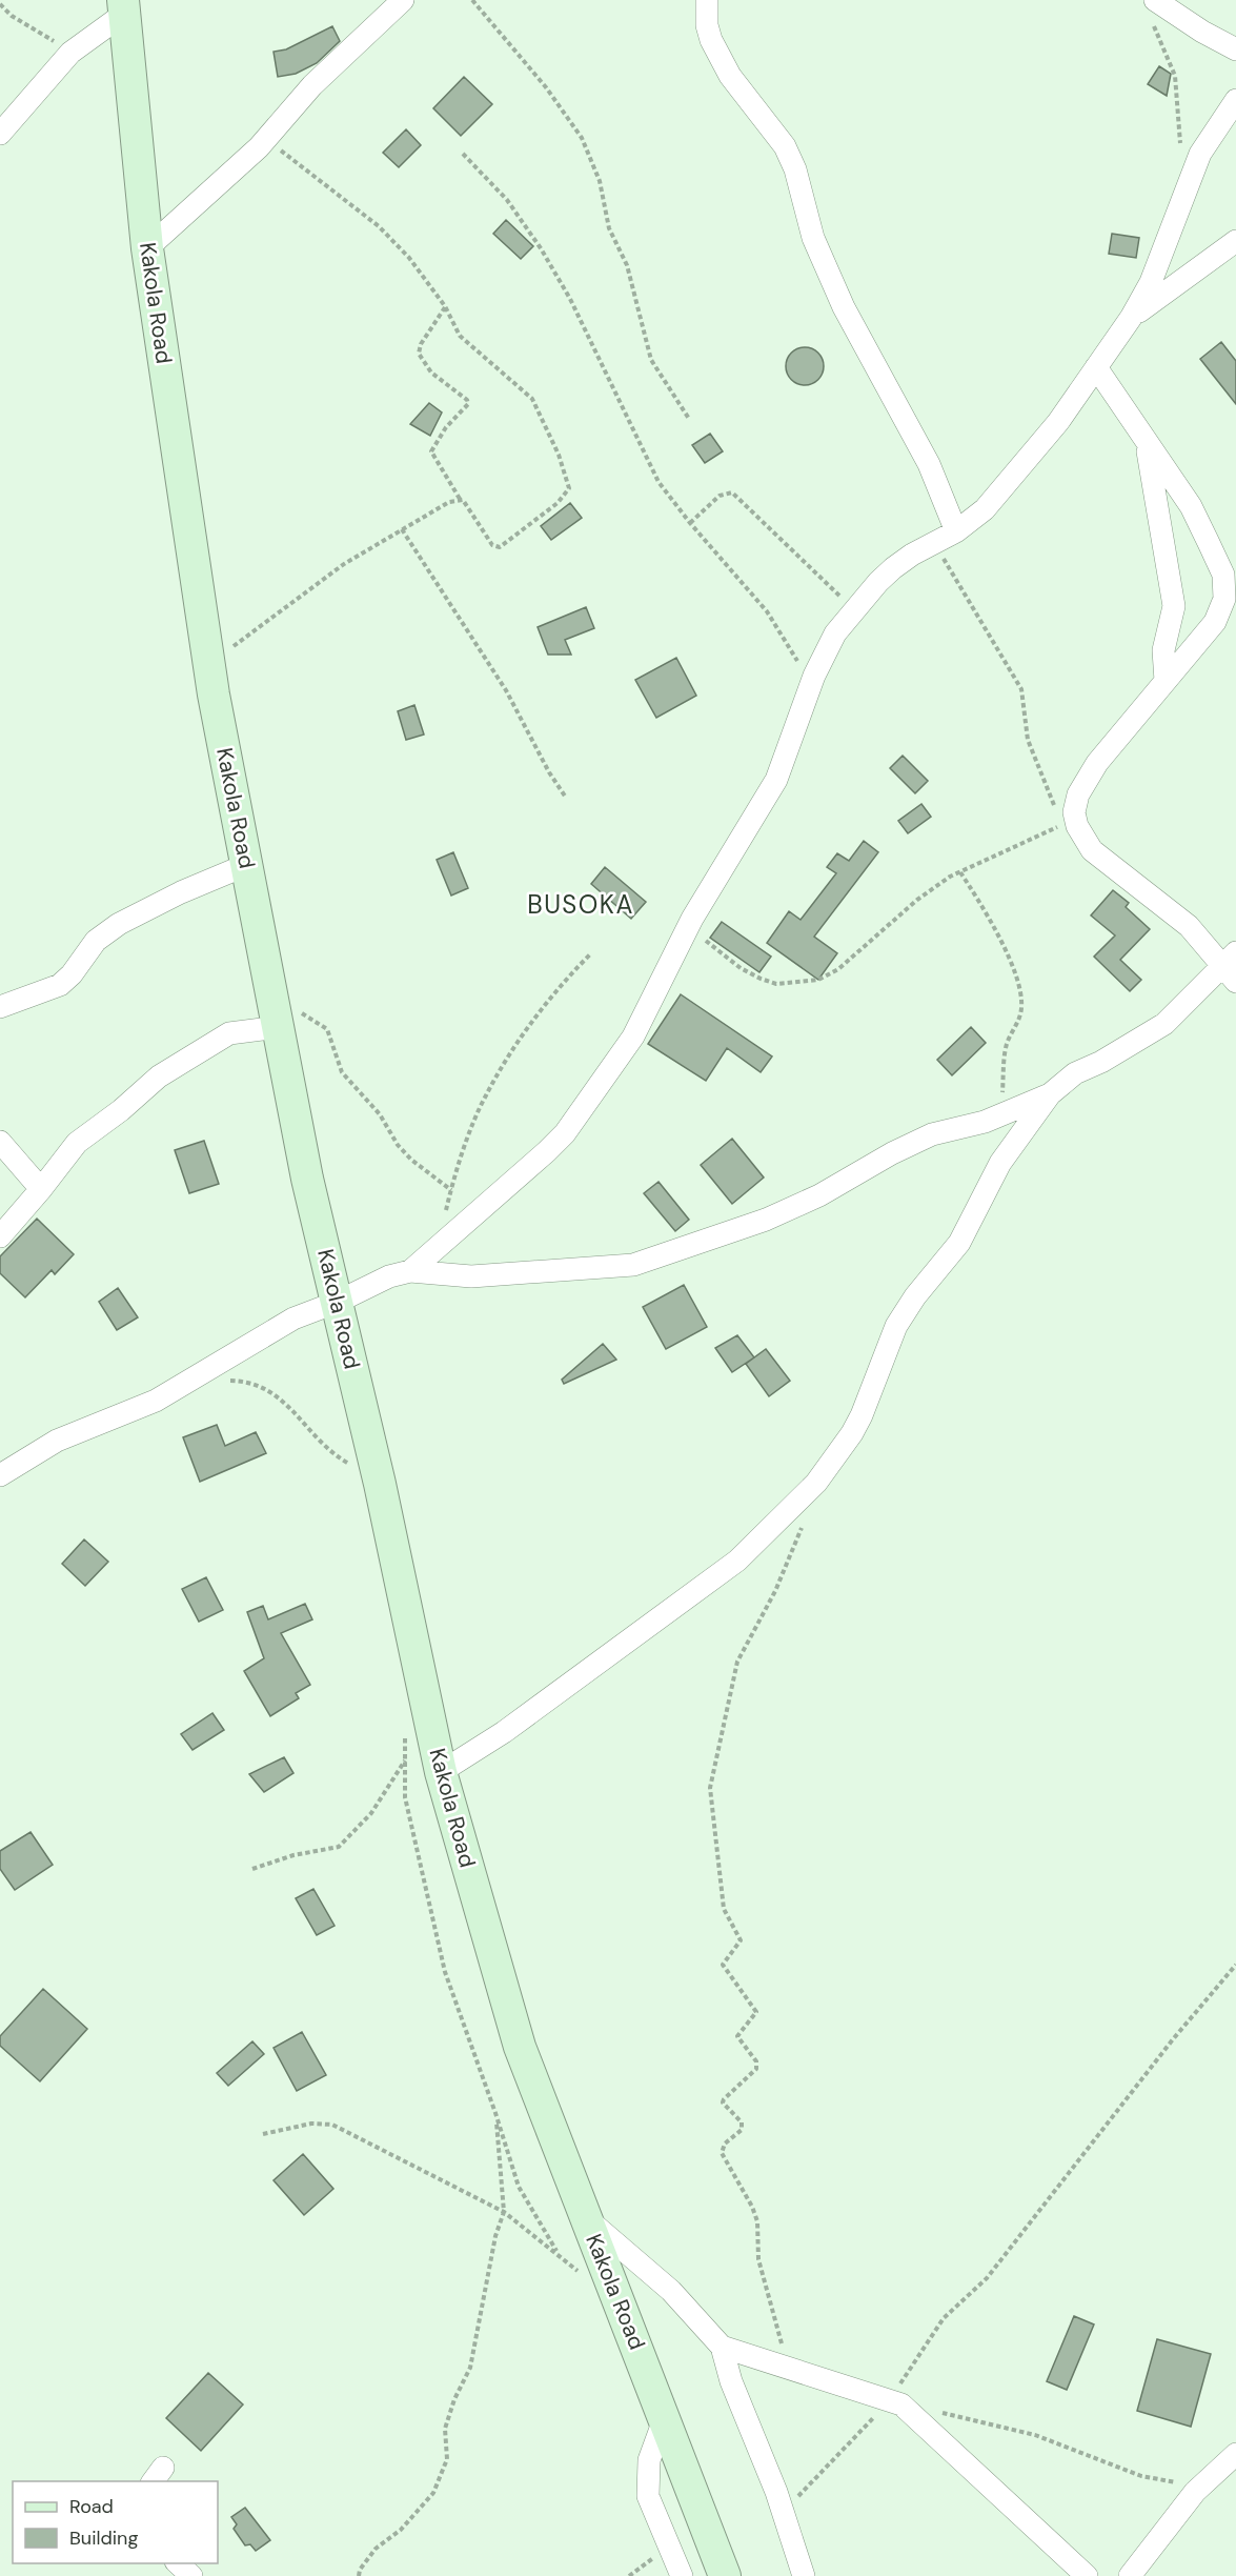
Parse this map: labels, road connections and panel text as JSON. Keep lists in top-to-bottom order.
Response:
{
  "streets": {
    "main road": ["Kakola Road"]
  },
  "districts": ["BUSOKA"],
  "legend": ["Road", "Building"]
}
